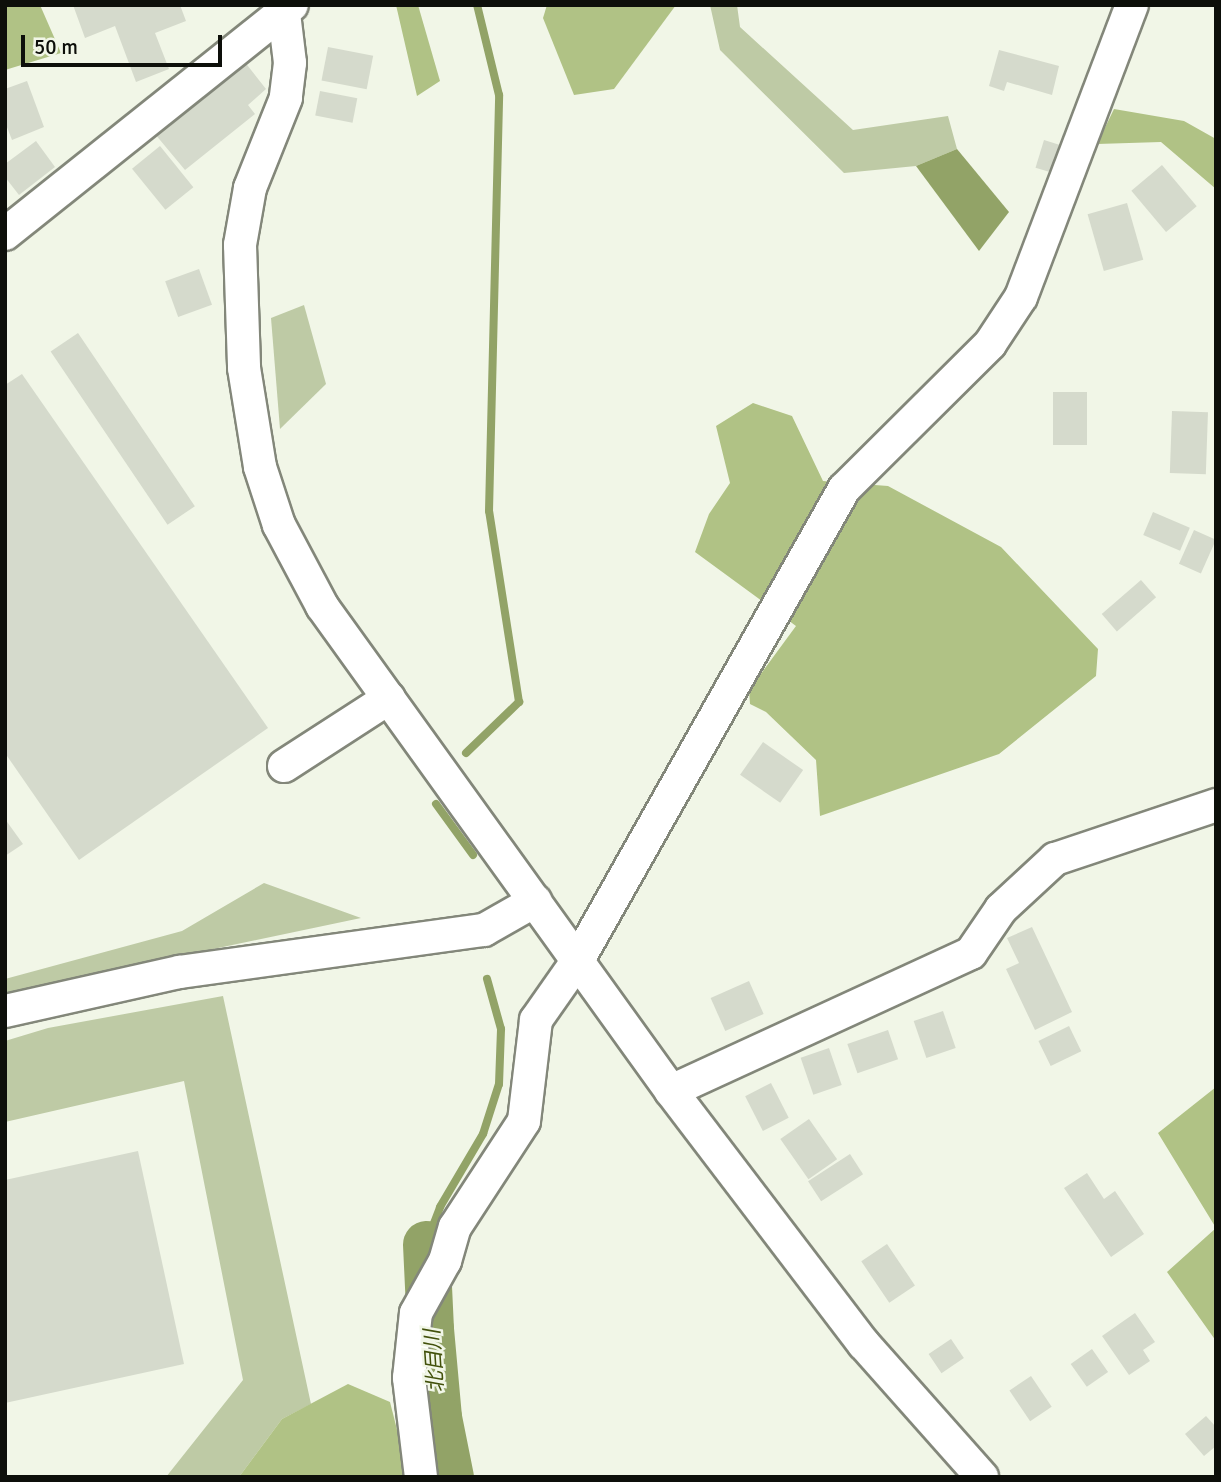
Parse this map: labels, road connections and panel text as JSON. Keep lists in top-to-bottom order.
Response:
{
  "water": ["北目川"],
  "scale_bar": "50 m"
}
